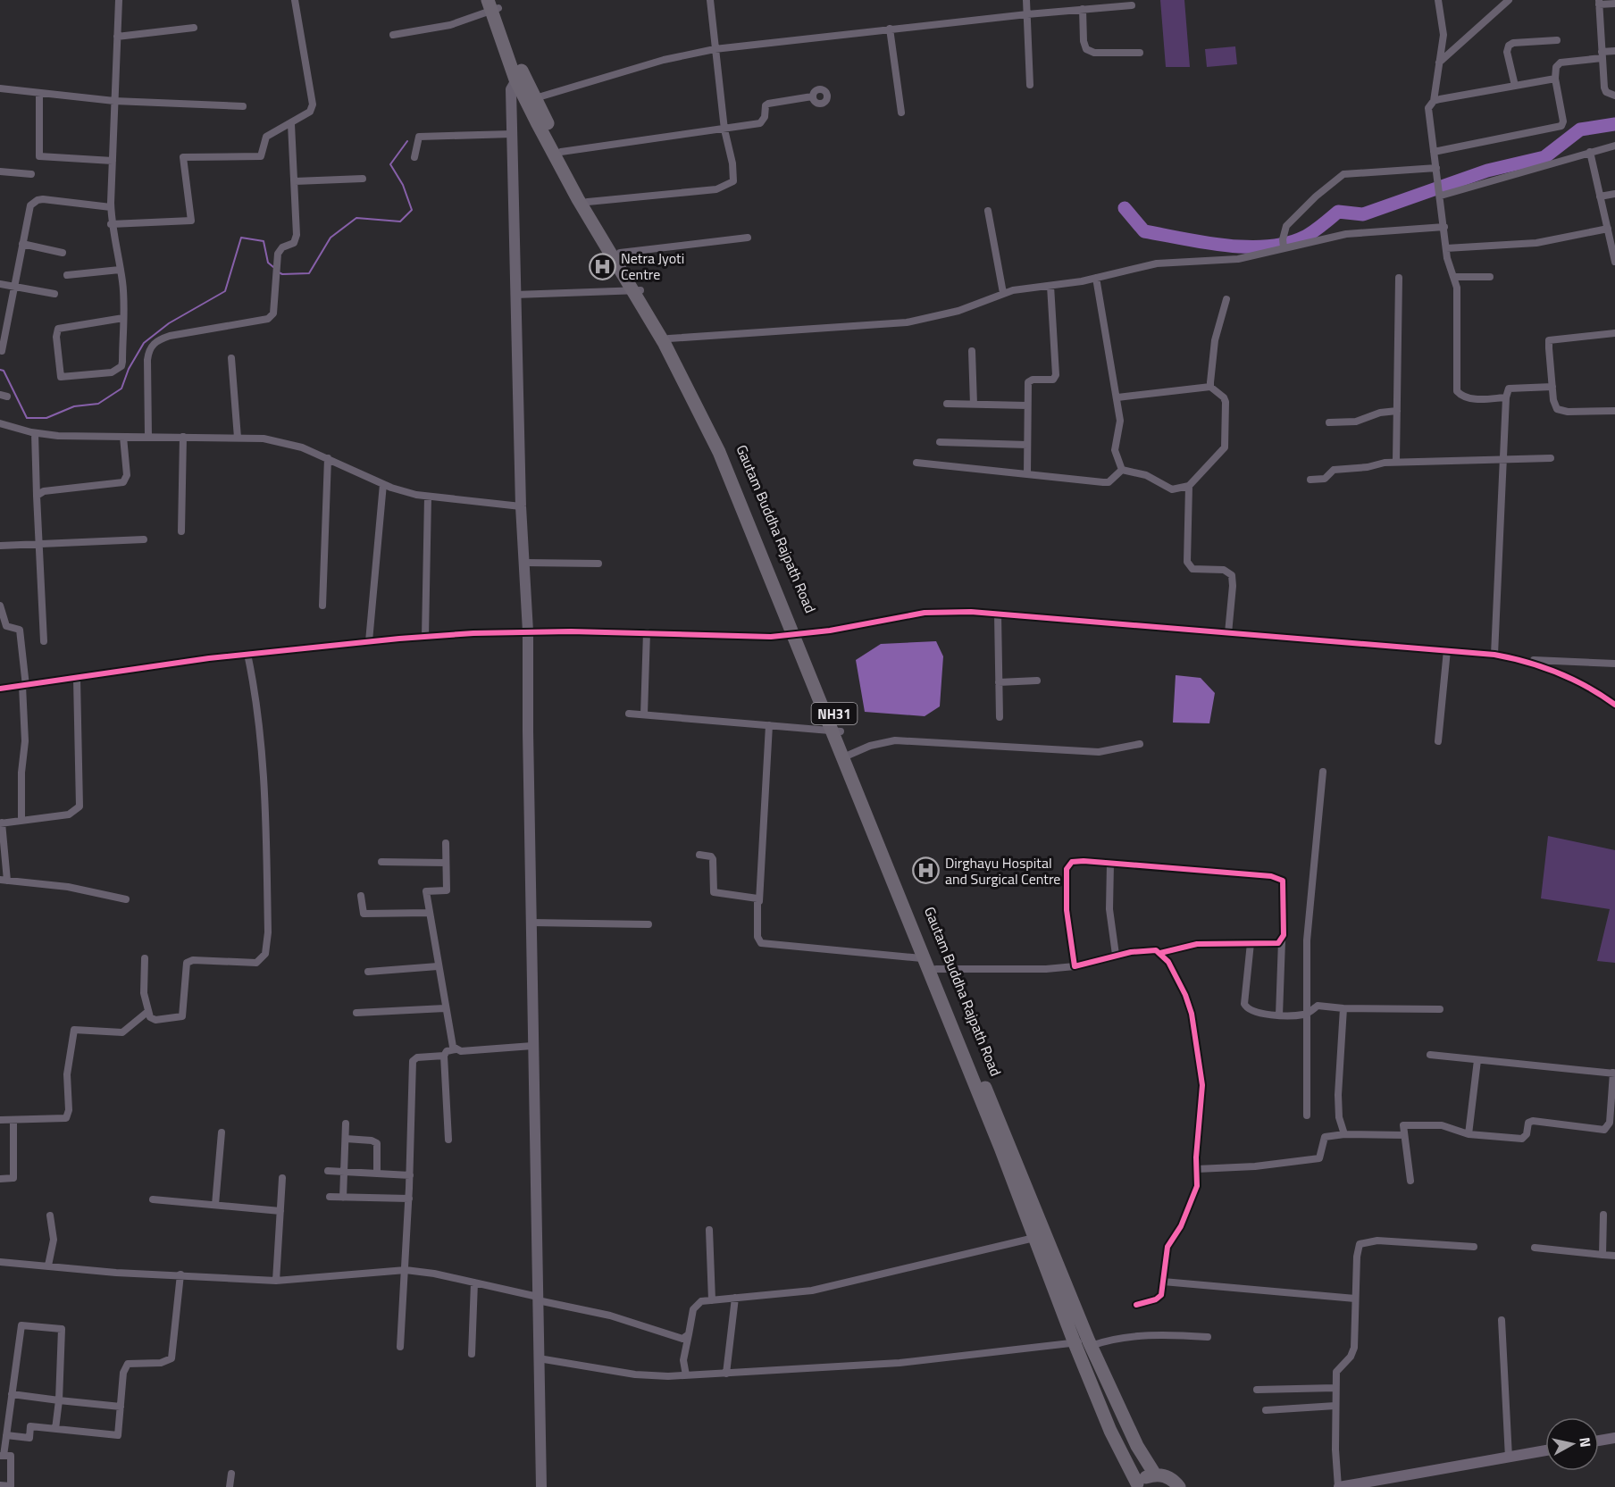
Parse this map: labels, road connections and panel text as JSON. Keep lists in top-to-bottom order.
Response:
{
  "streets": {
    "highway": ["Gautam Buddha Rajpath Road", "NH31"]
  },
  "crossings": [
    ["Gautam Buddha Rajpath Road", "NH31"]
  ],
  "places": {
    "hospital": ["Netra Jyoti Centre", "Dirghayu Hospital and Surgical Centre"]
  },
  "north": "right"
}
